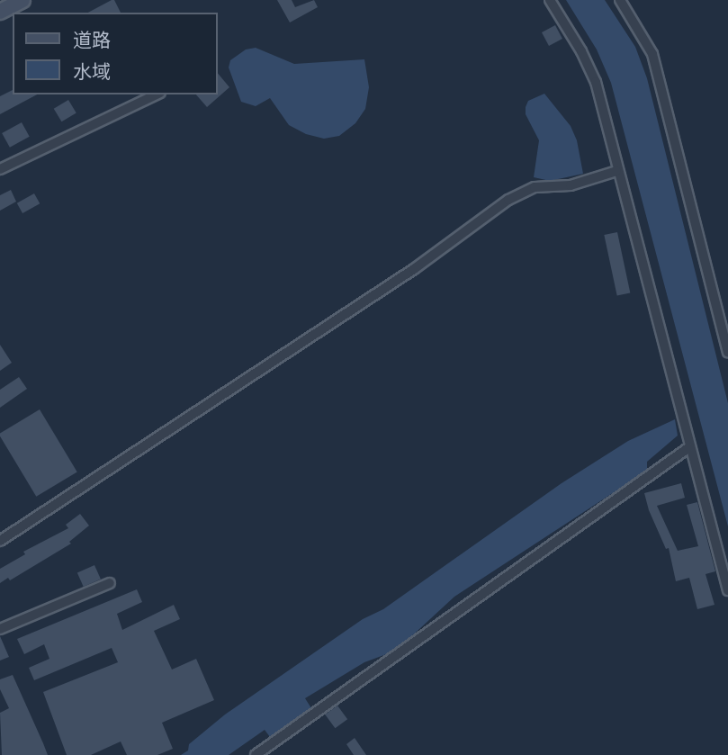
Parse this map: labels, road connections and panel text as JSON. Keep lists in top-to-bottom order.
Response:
{
  "legend": ["道路", "水域"]
}
